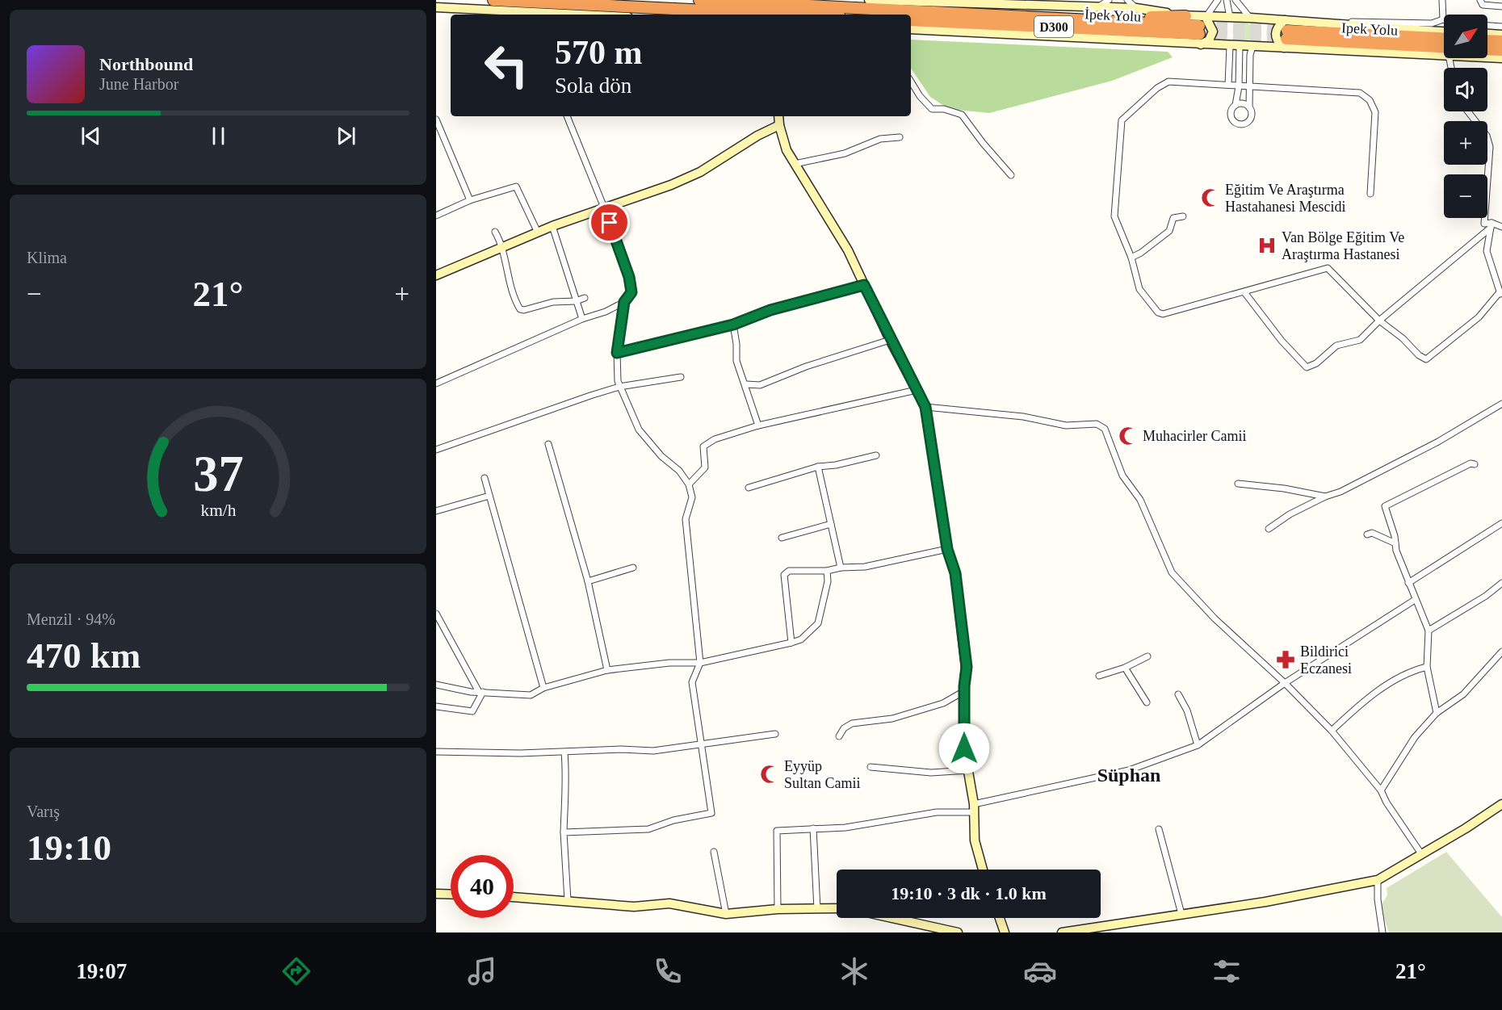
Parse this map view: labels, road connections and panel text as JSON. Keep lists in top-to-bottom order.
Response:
{
  "streets": {
    "highway": ["İpek Yolu", "D300", "Ipek Yolu"]
  },
  "districts": ["Süphan"],
  "places": {
    "mosque": ["Eğitim Ve Araştırma Hastahanesi Mescidi", "Muhacirler Camii", "Eyyüp Sultan Camii"],
    "hospital": ["Van Bölge Eğitim Ve Araştırma Hastanesi"],
    "pharmacy": ["Bildirici Eczanesi"]
  },
  "north": "top right",
  "page": {
    "map_buttons": ["+", "−"],
    "turn": ["570 m", "Sola dön"],
    "song": ["Northbound", "June Harbor"],
    "tile": [
      "Klima",
      ["Menzil · 94%", "470 km"],
      ["Varış", "19:10"]
    ],
    "heat": ["−", "21°", "+"],
    "limit": "40",
    "trip": "19:10 · 3 dk · 1.0 km",
    "tabs": ["19:07", "21°"],
    "gauge": ["37", "km/h"]
  }
}
